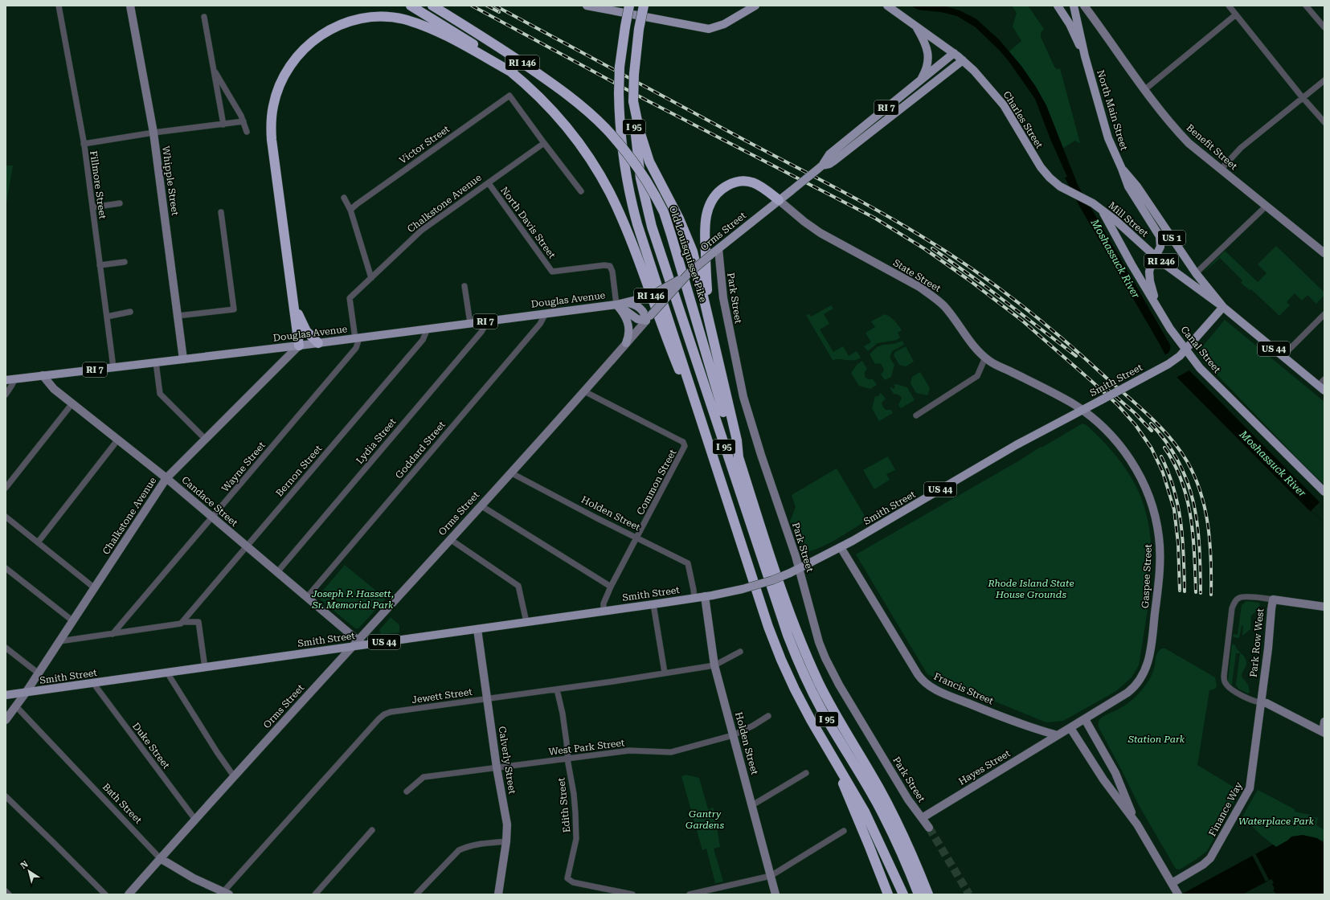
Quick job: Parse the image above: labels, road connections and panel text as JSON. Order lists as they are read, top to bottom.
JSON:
{
  "streets": {
    "highway": ["RI 146", "I 95", "Old Louisquisset Pike"],
    "main road": [
      "RI 7",
      "North Main Street",
      "Charles Street",
      "Mill Street",
      "Orms Street",
      "US 1",
      "RI 246",
      "Douglas Avenue",
      "US 44",
      "Canal Street",
      "Smith Street"
    ],
    "street": [
      "Victor Street",
      "Benefit Street",
      "Whipple Street",
      "Fillmore Street",
      "Chalkstone Avenue",
      "North Davis Street",
      "State Street",
      "Park Street",
      "Lydia Street",
      "Goddard Street",
      "Wayne Street",
      "Bernon Street",
      "Common Street",
      "Candace Street",
      "Holden Street",
      "Gaspee Street",
      "Park Row West",
      "Francis Street",
      "Jewett Street",
      "Duke Street",
      "West Park Street",
      "Calverly Street",
      "Hayes Street",
      "Bath Street",
      "Edith Street",
      "Finance Way"
    ]
  },
  "crossings": [
    ["RI 146", "I 95"],
    ["North Main Street", "Mill Street"],
    ["North Main Street", "Canal Street"],
    ["North Main Street", "Smith Street"],
    ["Charles Street", "Mill Street"],
    ["Charles Street", "Orms Street"],
    ["Victor Street", "Chalkstone Avenue"],
    ["Whipple Street", "Douglas Avenue"],
    ["Fillmore Street", "Douglas Avenue"],
    ["Chalkstone Avenue", "North Davis Street"],
    ["Chalkstone Avenue", "Douglas Avenue"],
    ["Chalkstone Avenue", "Smith Street"],
    ["Chalkstone Avenue", "Wayne Street"],
    ["Chalkstone Avenue", "Candace Street"],
    ["Chalkstone Avenue", "Bath Street"],
    ["Mill Street", "Canal Street"],
    ["Mill Street", "Smith Street"],
    ["North Davis Street", "Douglas Avenue"],
    ["Orms Street", "State Street"],
    ["Orms Street", "Park Street"],
    ["Orms Street", "Douglas Avenue"],
    ["Orms Street", "Smith Street"],
    ["Orms Street", "Common Street"],
    ["Orms Street", "Candace Street"],
    ["Orms Street", "Holden Street"],
    ["Orms Street", "Duke Street"],
    ["Orms Street", "Bath Street"],
    ["State Street", "Smith Street"],
    ["State Street", "Gaspee Street"],
    ["Park Street", "Smith Street"],
    ["Park Street", "Hayes Street"],
    ["Douglas Avenue", "Lydia Street"],
    ["Douglas Avenue", "Goddard Street"],
    ["Douglas Avenue", "Wayne Street"],
    ["Douglas Avenue", "Bernon Street"],
    ["Douglas Avenue", "Candace Street"],
    ["Canal Street", "Smith Street"],
    ["Smith Street", "Common Street"],
    ["Smith Street", "Candace Street"],
    ["Smith Street", "Holden Street"],
    ["Smith Street", "Gaspee Street"],
    ["Smith Street", "Francis Street"],
    ["Smith Street", "Duke Street"],
    ["Smith Street", "Calverly Street"],
    ["Lydia Street", "Candace Street"],
    ["Goddard Street", "Candace Street"],
    ["Wayne Street", "Candace Street"],
    ["Bernon Street", "Candace Street"],
    ["Common Street", "Holden Street"],
    ["Holden Street", "Jewett Street"],
    ["Holden Street", "West Park Street"],
    ["Park Row West", "Finance Way"],
    ["Francis Street", "Hayes Street"],
    ["Jewett Street", "Calverly Street"],
    ["Jewett Street", "Bath Street"],
    ["West Park Street", "Calverly Street"],
    ["West Park Street", "Edith Street"]
  ],
  "water": ["Moshassuck River"],
  "parks": [
    "Rhode Island State House Grounds",
    "Joseph P. Hassett, Sr. Memorial Park",
    "Station Park",
    "Gantry Gardens",
    "Waterplace Park"
  ],
  "north": "top left"
}
